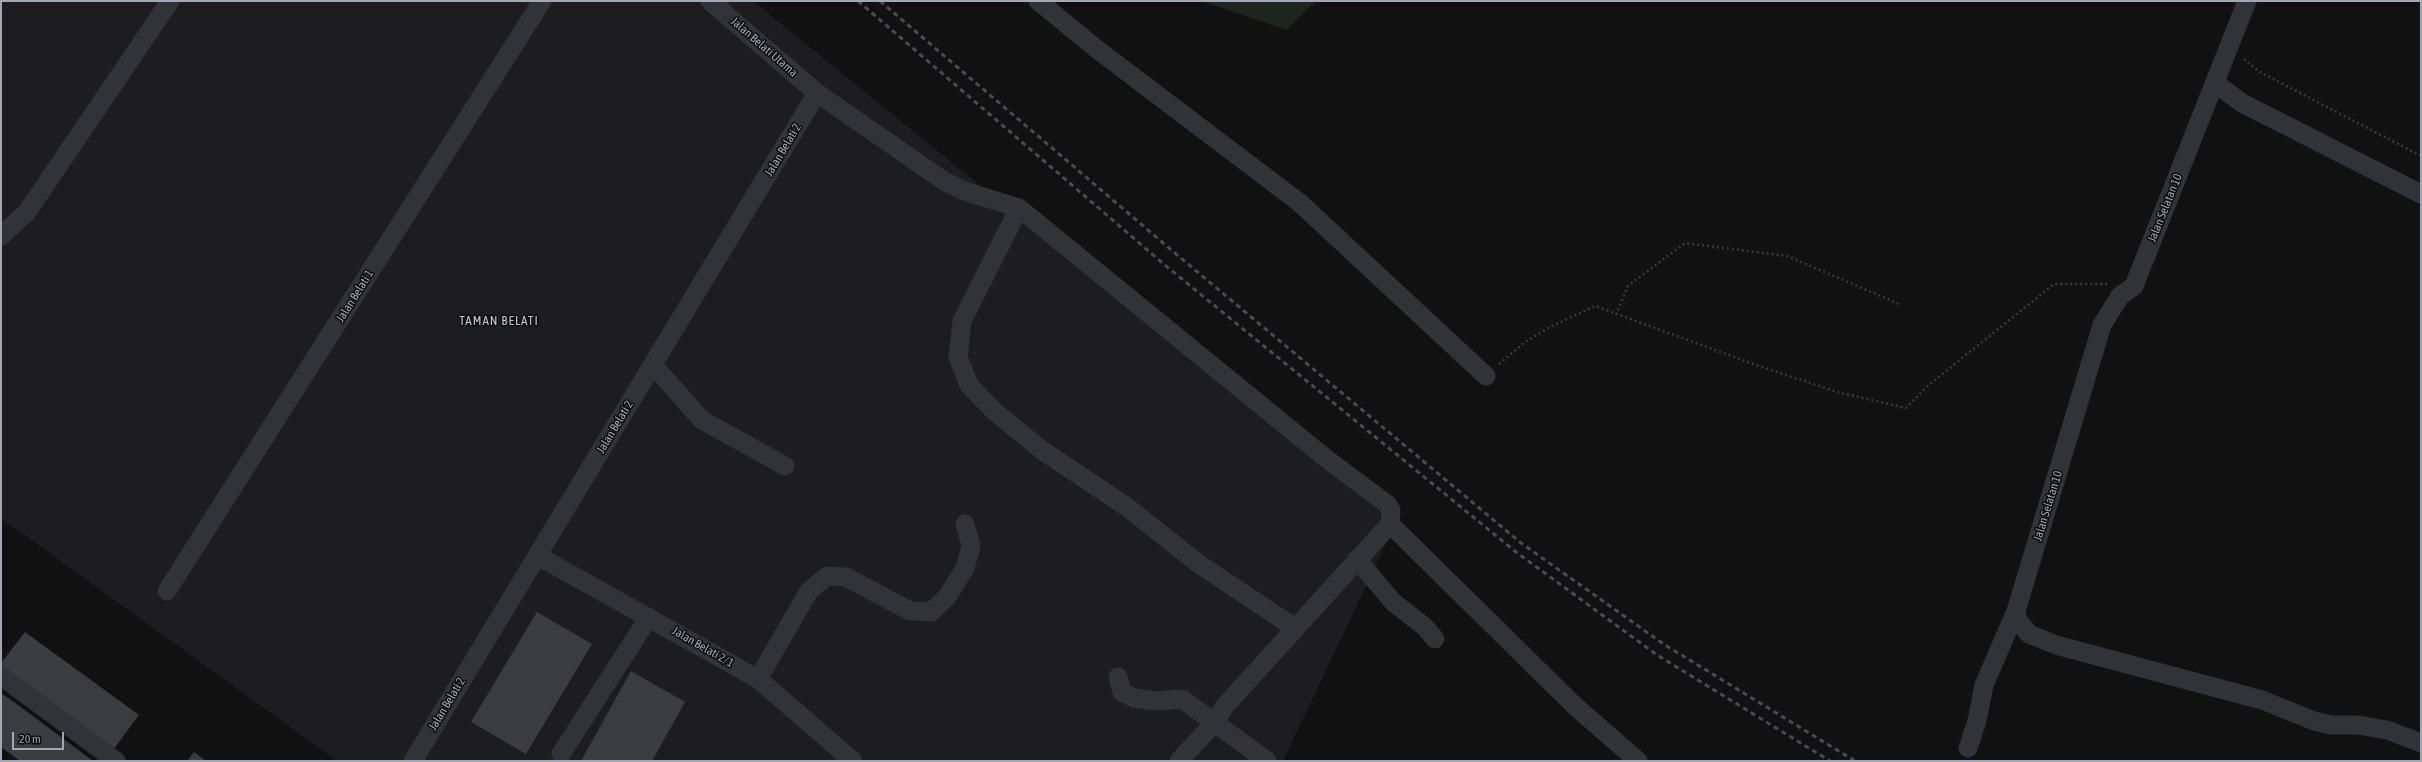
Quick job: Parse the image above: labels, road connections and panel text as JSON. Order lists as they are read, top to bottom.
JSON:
{
  "streets": {
    "street": [
      "Jalan Belati Utama",
      "Jalan Belati 2",
      "Jalan Selatan 10",
      "Jalan Belati 1",
      "Jalan Belati 2/1"
    ]
  },
  "crossings": [
    ["Jalan Belati Utama", "Jalan Belati 2"],
    ["Jalan Belati 2", "Jalan Belati 2/1"]
  ],
  "districts": ["TAMAN BELATI"],
  "scale_bar": "20 m"
}
